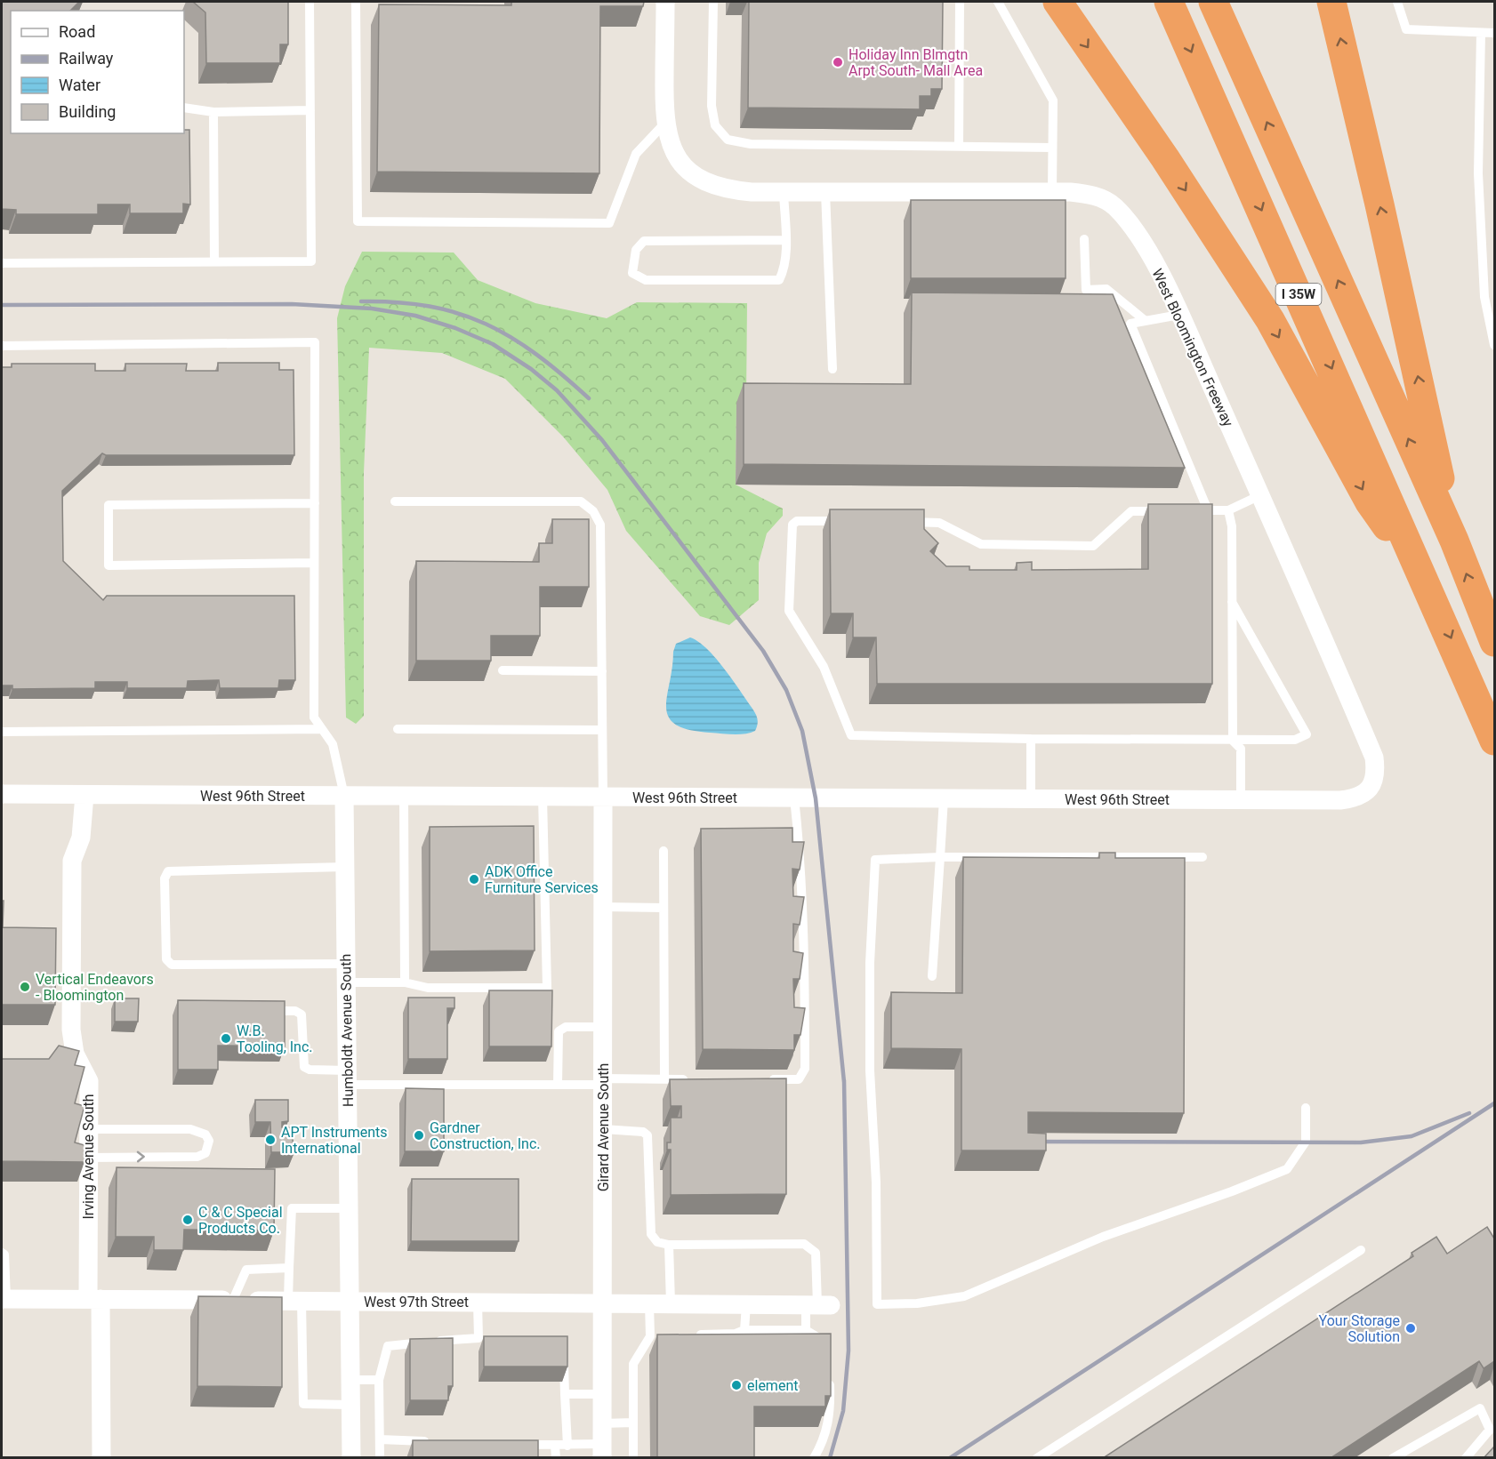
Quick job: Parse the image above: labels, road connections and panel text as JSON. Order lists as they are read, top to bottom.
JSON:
{
  "streets": {
    "highway": ["I 35W"],
    "street": [
      "West Bloomington Freeway",
      "West 96th Street",
      "Humboldt Avenue South",
      "Girard Avenue South",
      "Irving Avenue South",
      "West 97th Street"
    ]
  },
  "crossings": [
    ["West Bloomington Freeway", "West 96th Street"],
    ["West 96th Street", "Humboldt Avenue South"],
    ["West 96th Street", "Girard Avenue South"],
    ["West 96th Street", "Irving Avenue South"],
    ["Humboldt Avenue South", "West 97th Street"],
    ["Girard Avenue South", "West 97th Street"],
    ["Irving Avenue South", "West 97th Street"]
  ],
  "places": [
    "Holiday Inn Blmgtn Arpt South- Mall Area",
    "ADK Office Furniture Services",
    "Vertical Endeavors - Bloomington",
    "W.B. Tooling, Inc.",
    "Gardner Construction, Inc.",
    "APT Instruments International",
    "C & C Special Products Co.",
    "Your Storage Solution",
    "element"
  ],
  "legend": [
    "Road",
    "Railway",
    "Water",
    "Building"
  ]
}
